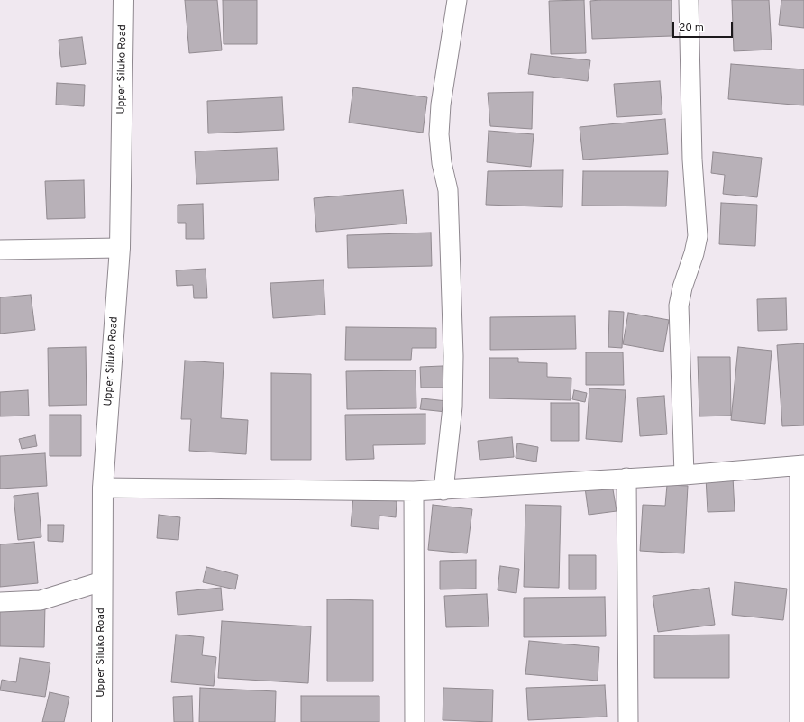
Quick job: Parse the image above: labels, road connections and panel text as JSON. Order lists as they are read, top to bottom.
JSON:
{
  "streets": {
    "main road": ["Upper Siluko Road"]
  },
  "scale_bar": "20 m"
}
